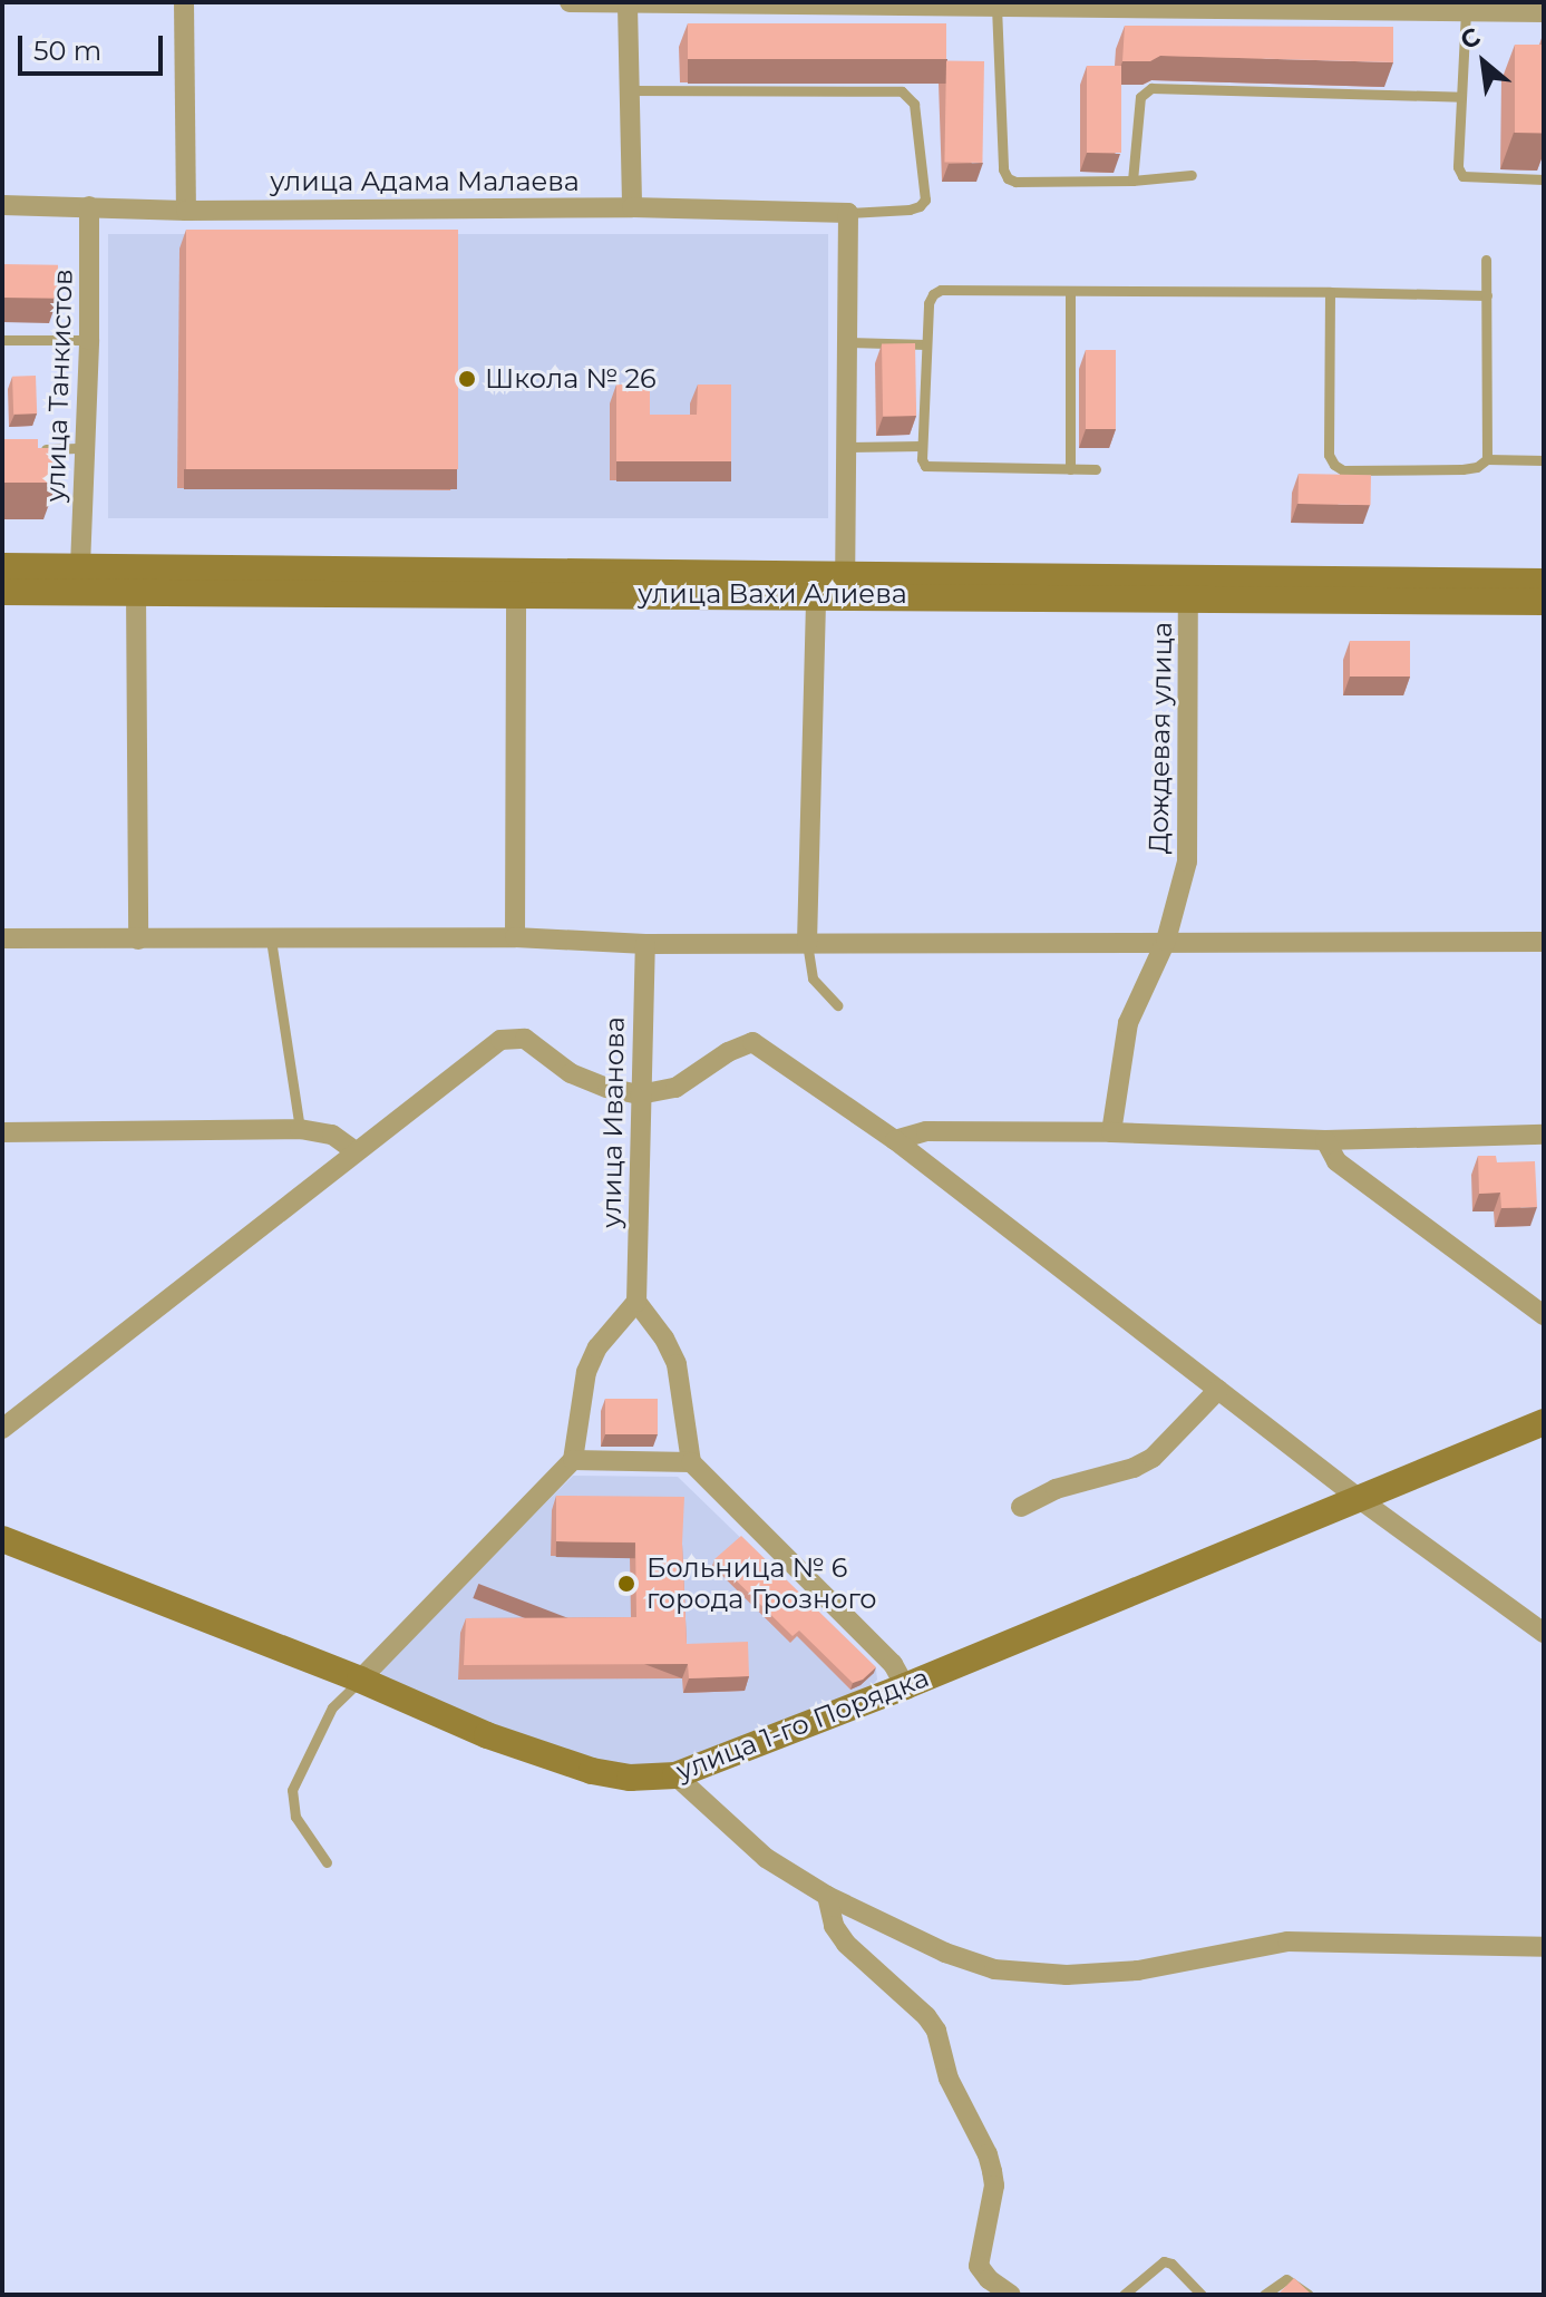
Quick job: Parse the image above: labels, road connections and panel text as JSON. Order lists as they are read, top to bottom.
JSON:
{
  "streets": {
    "main road": ["улица Вахи Алиева", "улица 1-го Порядка"],
    "street": [
      "улица Адама Малаева",
      "улица Танкистов",
      "Дождевая улица",
      "улица Иванова"
    ]
  },
  "crossings": [
    ["улица Адама Малаева", "улица Танкистов"],
    ["улица Танкистов", "улица Вахи Алиева"],
    ["улица Вахи Алиева", "Дождевая улица"]
  ],
  "places": ["Школа № 26", "Больница № 6 города Грозного"],
  "scale_bar": "50 m",
  "north": "top left"
}
